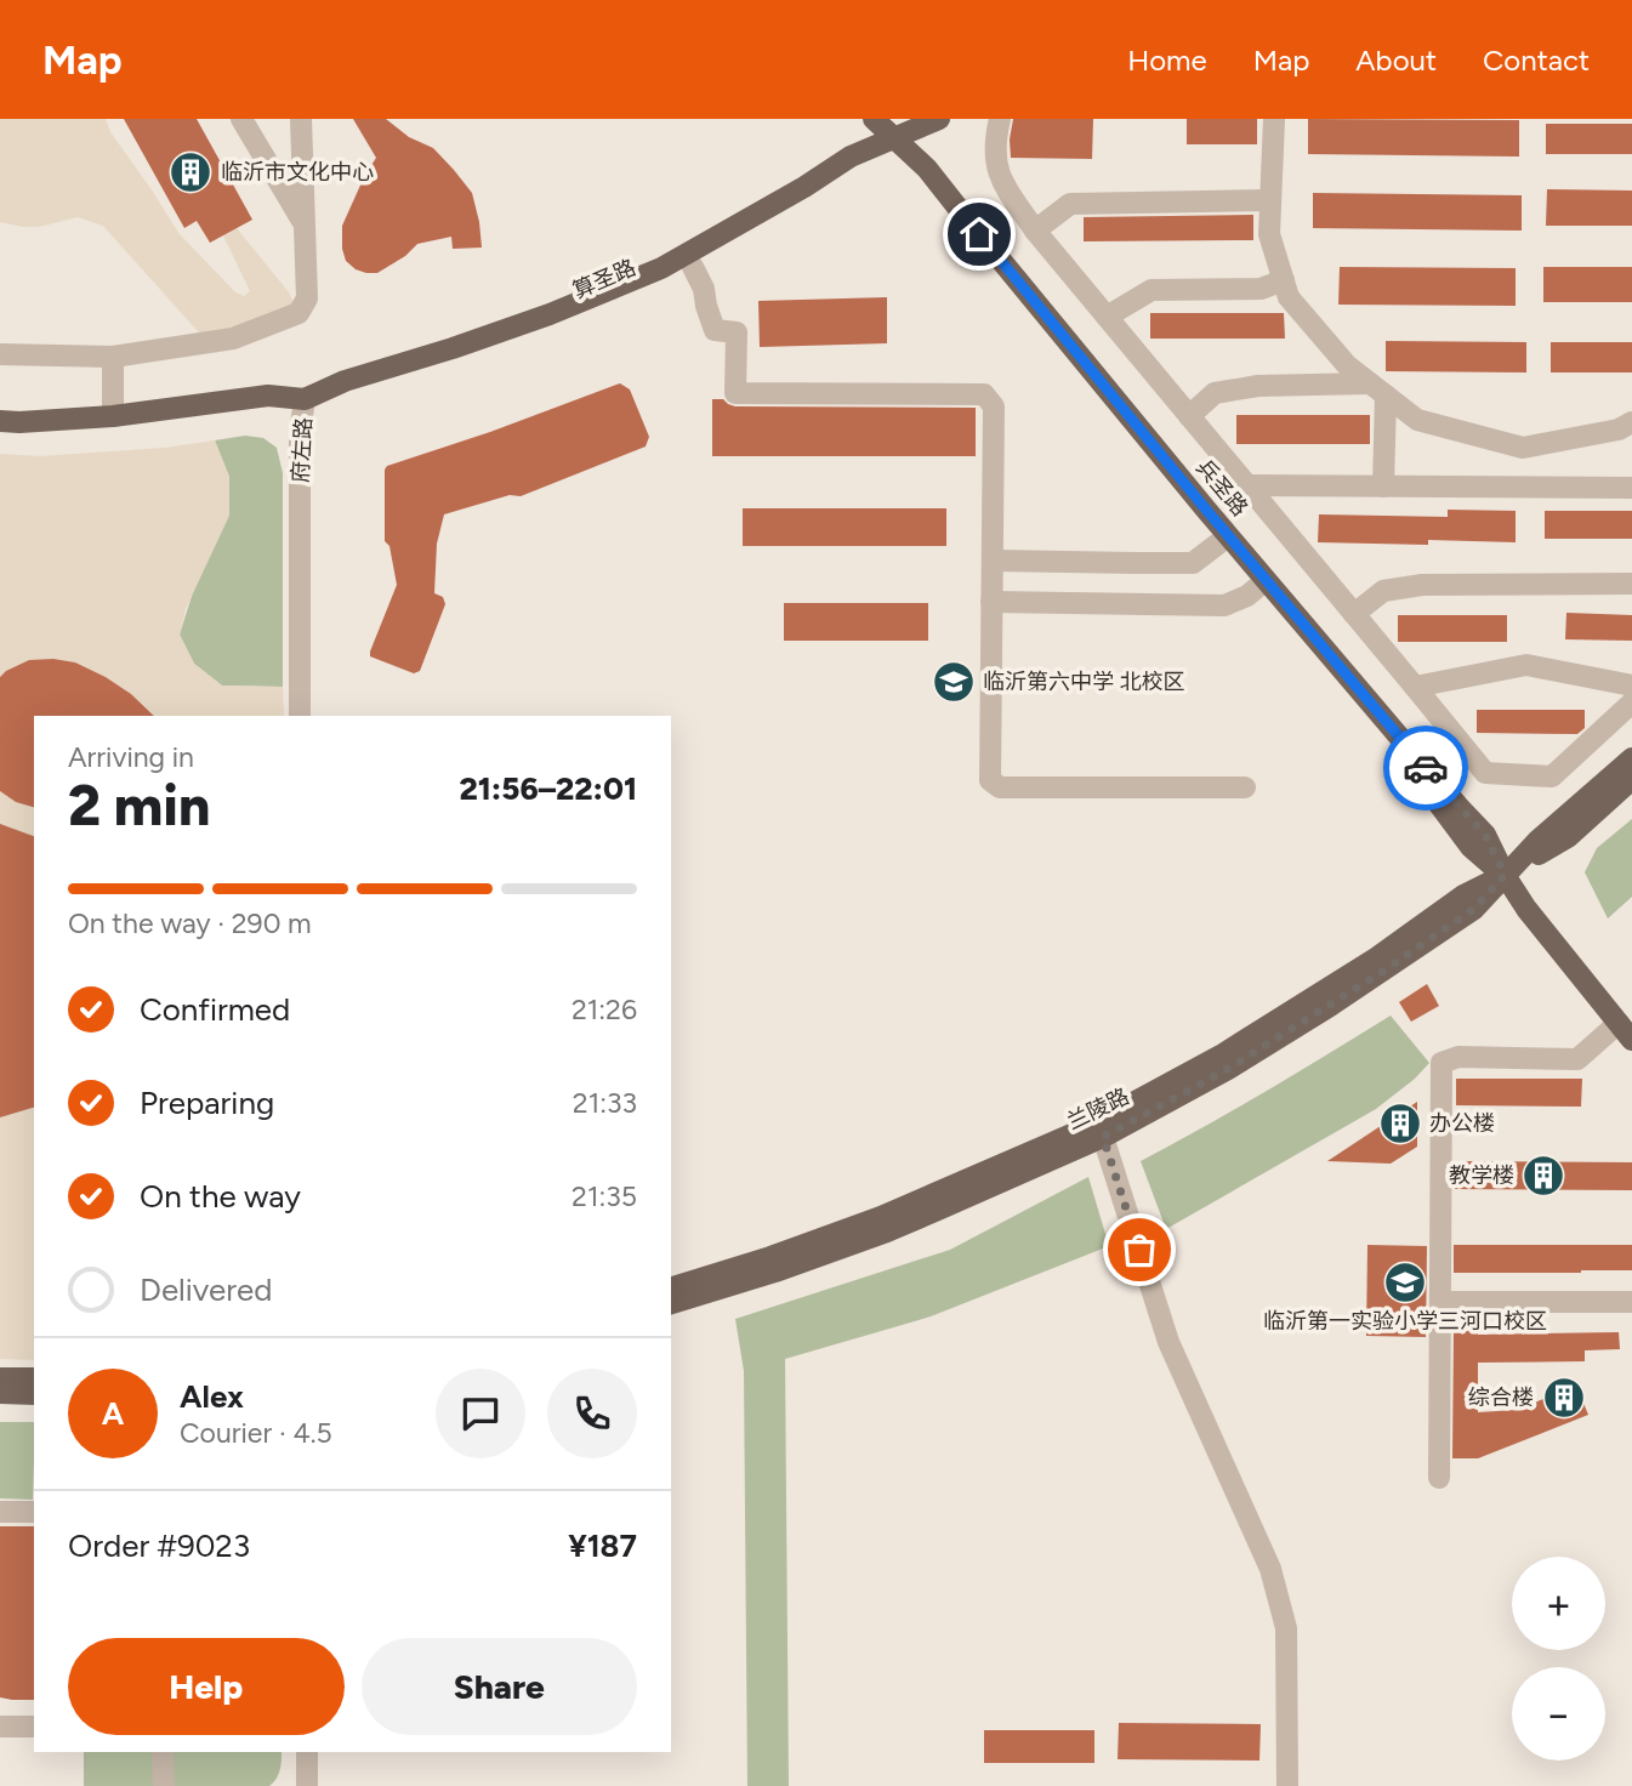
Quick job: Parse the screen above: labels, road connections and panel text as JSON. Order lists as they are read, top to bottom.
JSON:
{
  "streets": {
    "main road": ["算圣路", "兵圣路", "兰陵路"],
    "street": ["府左路"]
  },
  "crossings": [
    ["算圣路", "府左路"],
    ["算圣路", "兵圣路"],
    ["兵圣路", "兰陵路"]
  ],
  "places": {
    "building": [
      "临沂市文化中心",
      "办公楼",
      "教学楼",
      "综合楼"
    ],
    "school or university": ["临沂第六中学 北校区", "临沂第一实验小学三河口校区"]
  },
  "page": {
    "header": "Map",
    "nav": [
      "Home",
      "Map",
      "About",
      "Contact"
    ],
    "heading": ["2 min", "Arriving in", "21:56–22:01"],
    "panel": [
      "Alex",
      "Courier · 4.5",
      "Order #9023",
      "¥187"
    ],
    "bar": "On the way · 290 m",
    "list": [
      ["Confirmed", "21:26"],
      ["Preparing", "21:33"],
      ["On the way", "21:35"],
      "Delivered"
    ],
    "round": "A",
    "map_buttons": ["+", "−"],
    "buttons": ["Help", "Share"]
  }
}
